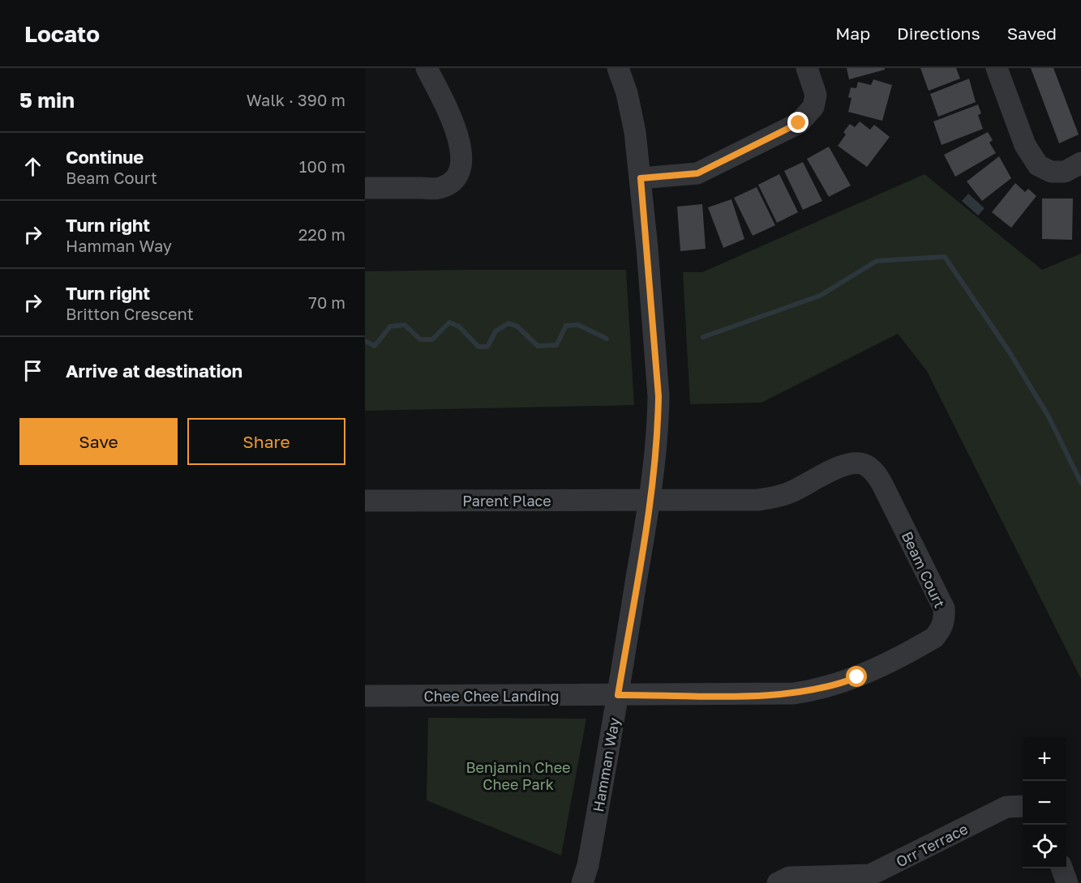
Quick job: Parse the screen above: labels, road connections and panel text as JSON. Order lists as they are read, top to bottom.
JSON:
{
  "streets": {
    "street": [
      "Parent Place",
      "Beam Court",
      "Chee Chee Landing",
      "Hamman Way",
      "Orr Terrace"
    ]
  },
  "crossings": [
    ["Parent Place", "Beam Court"],
    ["Parent Place", "Hamman Way"],
    ["Beam Court", "Chee Chee Landing"],
    ["Beam Court", "Hamman Way"],
    ["Chee Chee Landing", "Hamman Way"]
  ],
  "parks": ["Benjamin Chee Chee Park"],
  "page": {
    "header": "Locato",
    "nav": ["Map", "Directions", "Saved"],
    "heading": ["5 min", "Walk · 390 m"],
    "list": [
      ["Continue", "Beam Court", "100 m"],
      ["Turn right", "Hamman Way", "220 m"],
      ["Turn right", "Britton Crescent", "70 m"],
      "Arrive at destination"
    ],
    "buttons": ["Save", "Share"],
    "map_buttons": ["+", "−"]
  }
}
